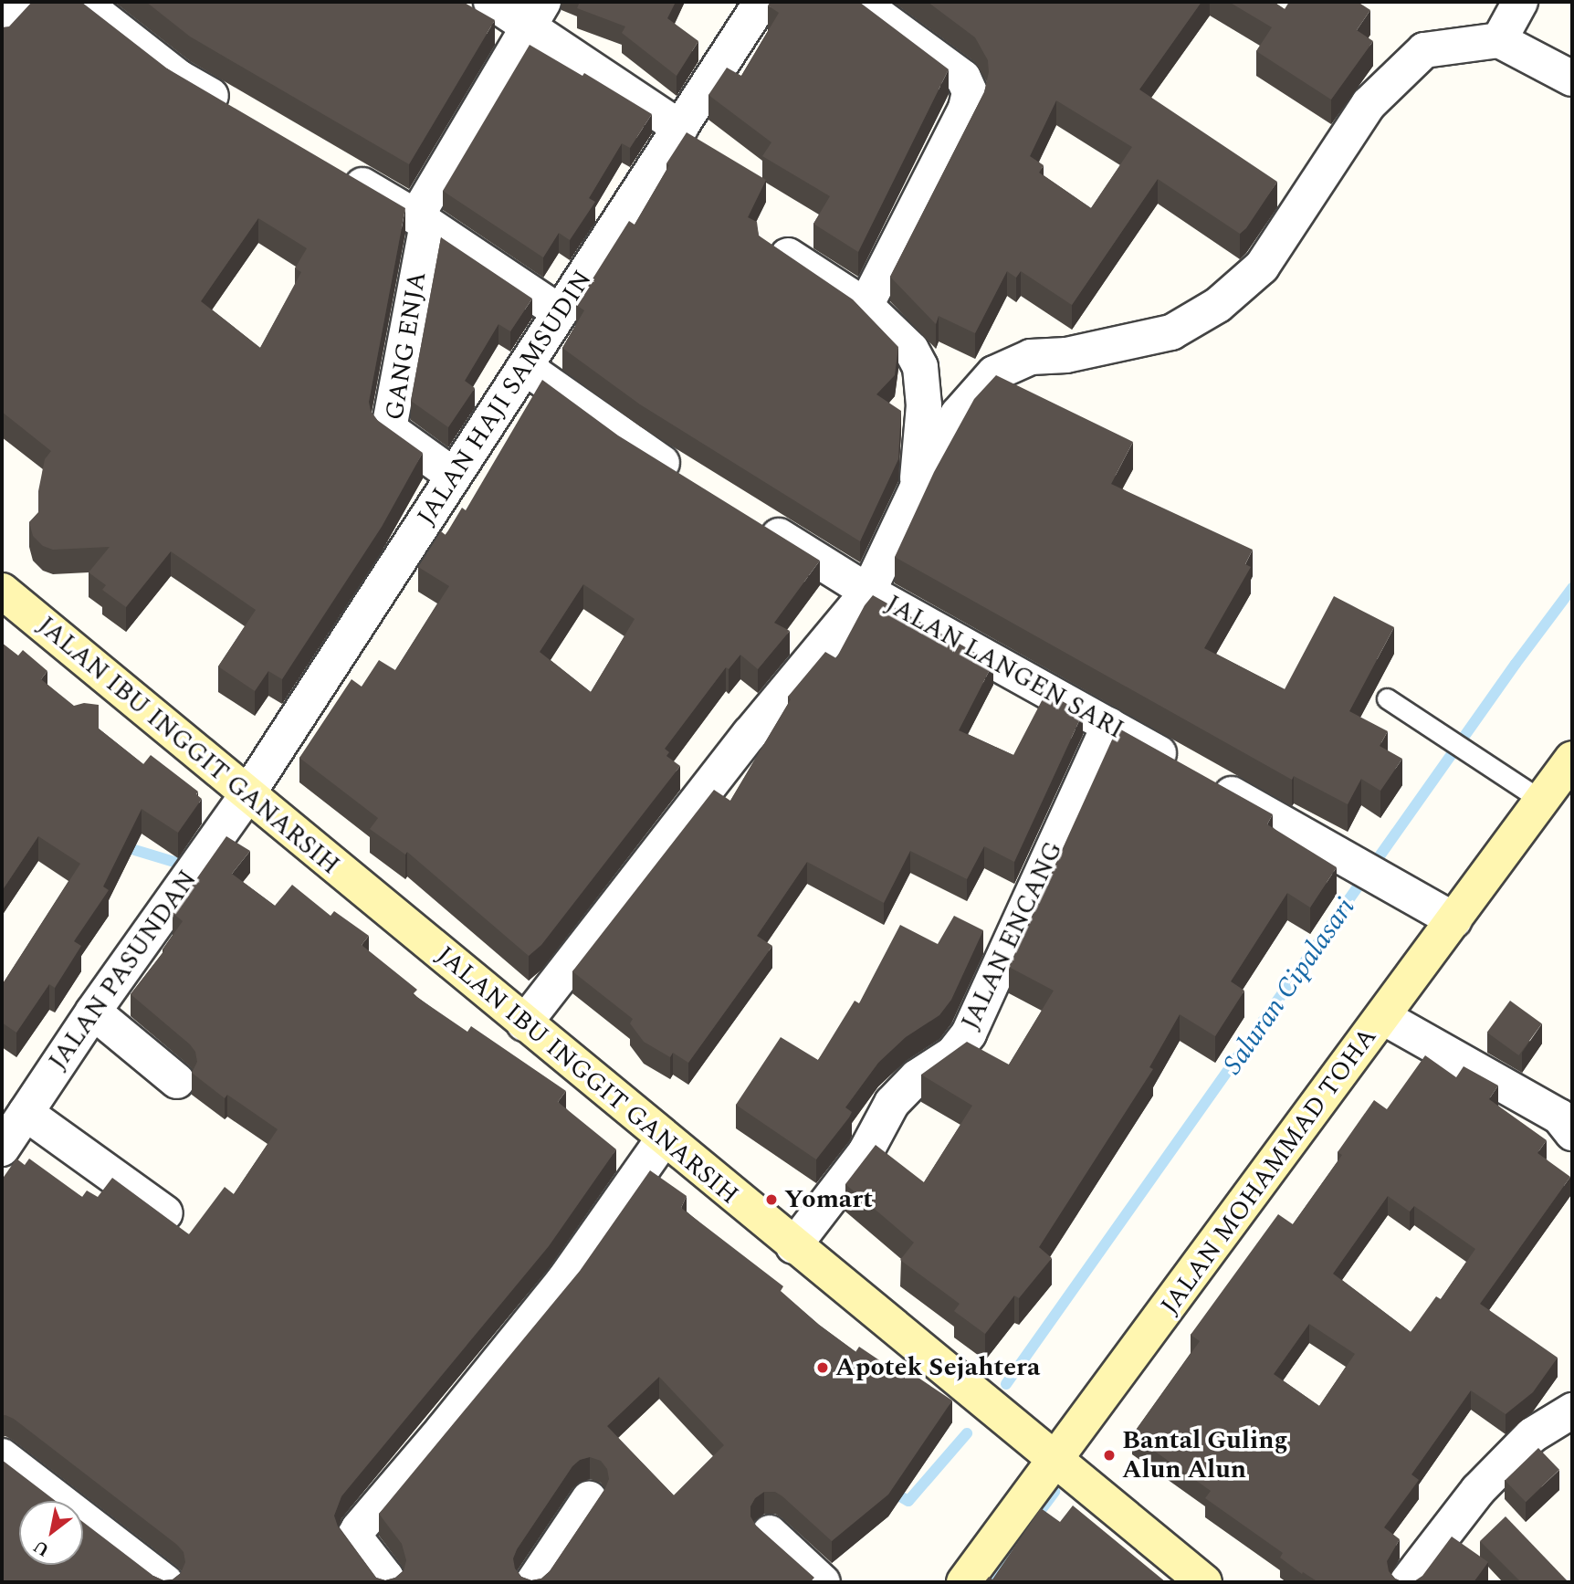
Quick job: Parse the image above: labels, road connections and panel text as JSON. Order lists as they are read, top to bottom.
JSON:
{
  "streets": {
    "main road": ["JALAN IBU INGGIT GANARSIH", "JALAN MOHAMMAD TOHA"],
    "street": [
      "GANG ENJA",
      "JALAN HAJI SAMSUDIN",
      "JALAN LANGEN SARI",
      "JALAN ENCANG",
      "JALAN PASUNDAN"
    ]
  },
  "crossings": [
    ["GANG ENJA", "JALAN HAJI SAMSUDIN"],
    ["JALAN HAJI SAMSUDIN", "JALAN IBU INGGIT GANARSIH"],
    ["JALAN HAJI SAMSUDIN", "JALAN PASUNDAN"],
    ["JALAN LANGEN SARI", "JALAN IBU INGGIT GANARSIH"],
    ["JALAN LANGEN SARI", "JALAN ENCANG"],
    ["JALAN LANGEN SARI", "JALAN MOHAMMAD TOHA"],
    ["JALAN IBU INGGIT GANARSIH", "JALAN ENCANG"],
    ["JALAN IBU INGGIT GANARSIH", "JALAN PASUNDAN"],
    ["JALAN IBU INGGIT GANARSIH", "JALAN MOHAMMAD TOHA"]
  ],
  "water": ["Saluran Cipalasari"],
  "places": ["Yomart", "Apotek Sejahtera", "Bantal Guling Alun Alun"],
  "north": "bottom left"
}
